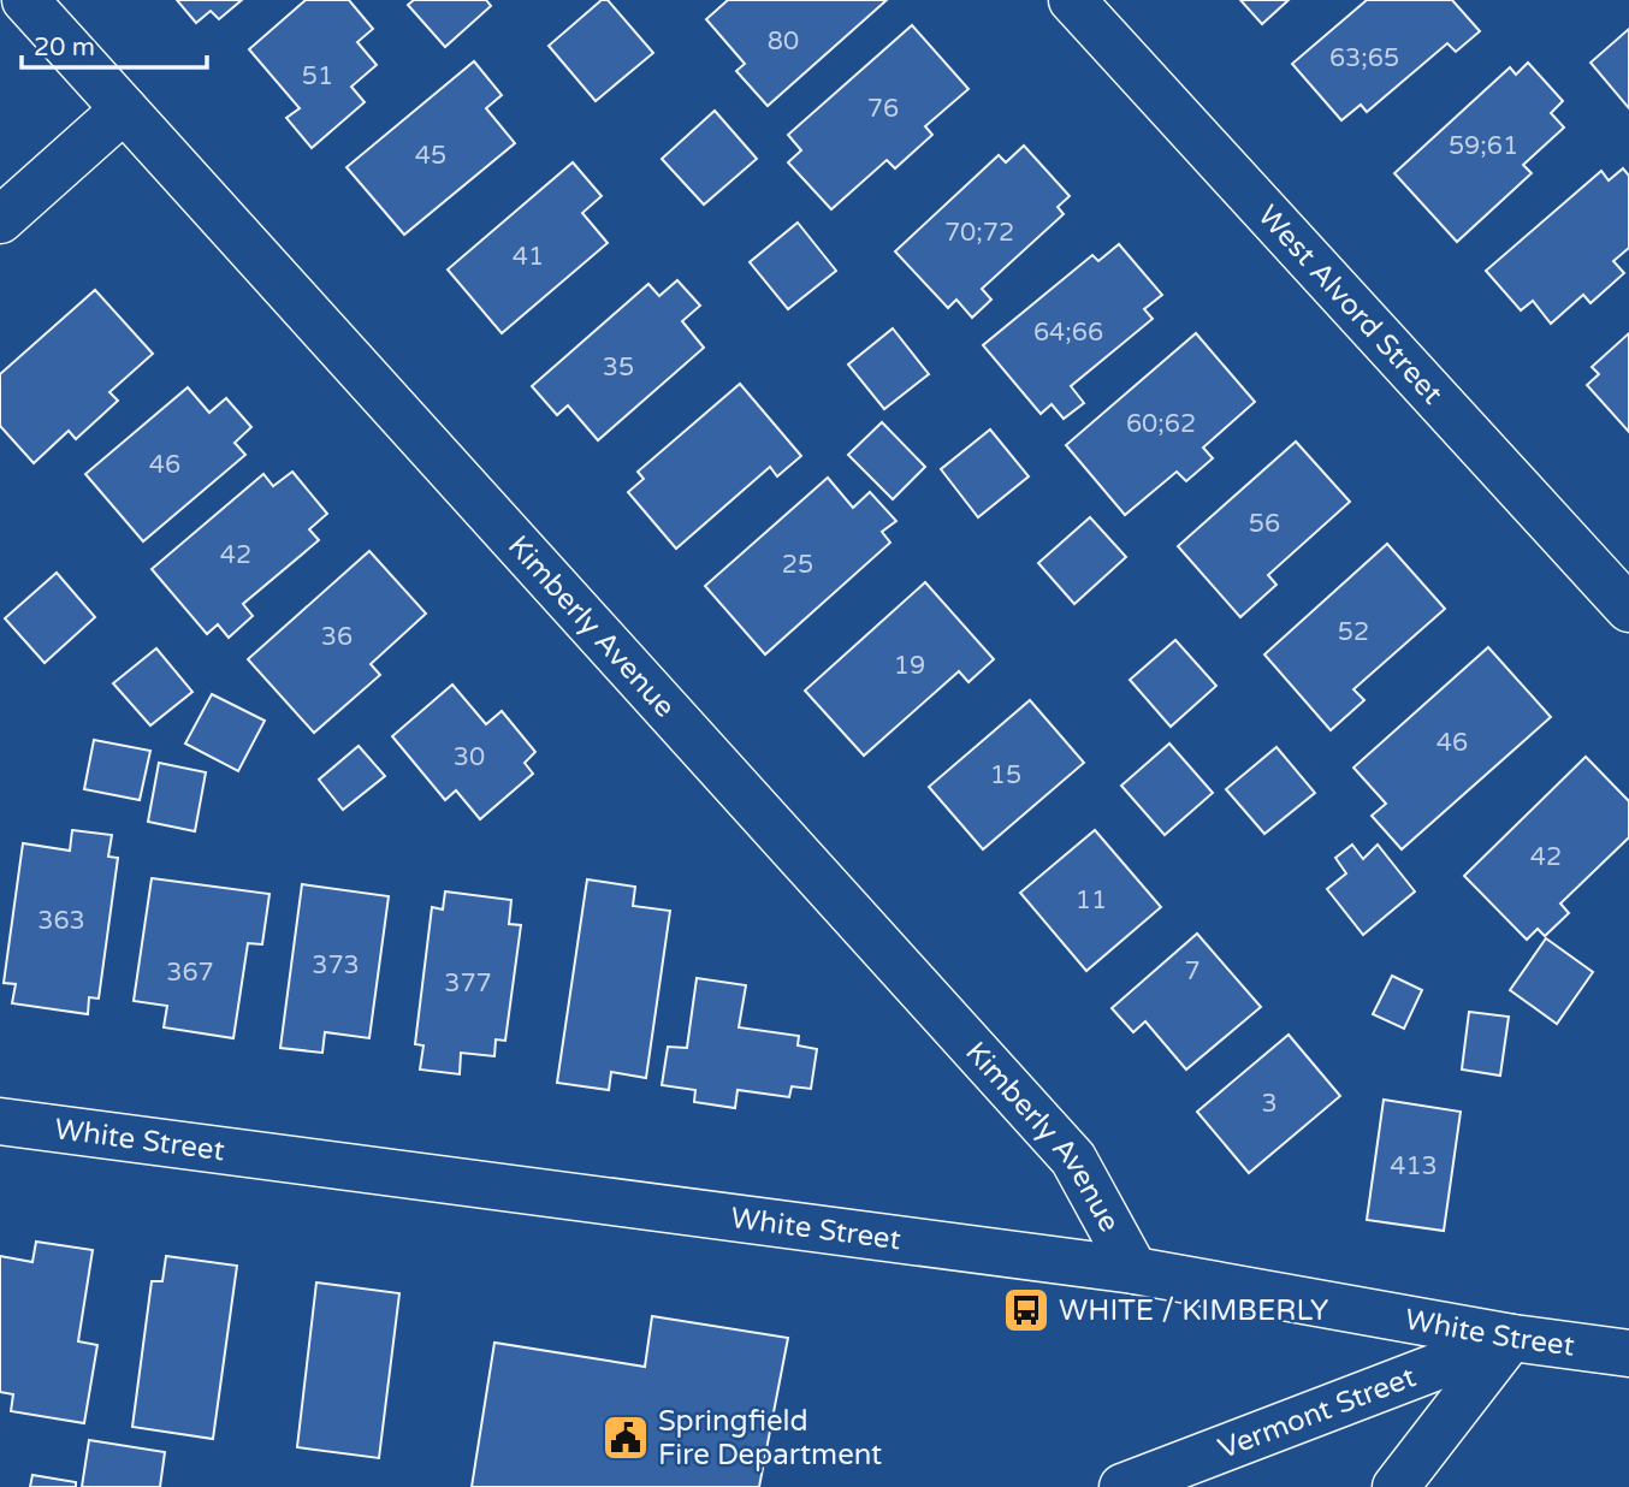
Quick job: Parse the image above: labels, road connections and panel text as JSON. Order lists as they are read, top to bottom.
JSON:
{
  "streets": {
    "main road": [
      "West Alvord Street",
      "Kimberly Avenue",
      "White Street",
      "Vermont Street"
    ]
  },
  "crossings": [
    ["Kimberly Avenue", "White Street"],
    ["White Street", "Vermont Street"]
  ],
  "places": {
    "bus stop": ["WHITE / KIMBERLY"],
    "public building": ["Springfield Fire Department"]
  },
  "house_numbers": [
    "80",
    "63;65",
    "51",
    "76",
    "59;61",
    "45",
    "70;72",
    "41",
    "64;66",
    "35",
    "60;62",
    "46",
    "56",
    "42",
    "25",
    "52",
    "36",
    "19",
    "46",
    "30",
    "15",
    "42",
    "11",
    "363",
    "373",
    "7",
    "367",
    "377",
    "3",
    "413"
  ],
  "scale_bar": "20 m"
}
